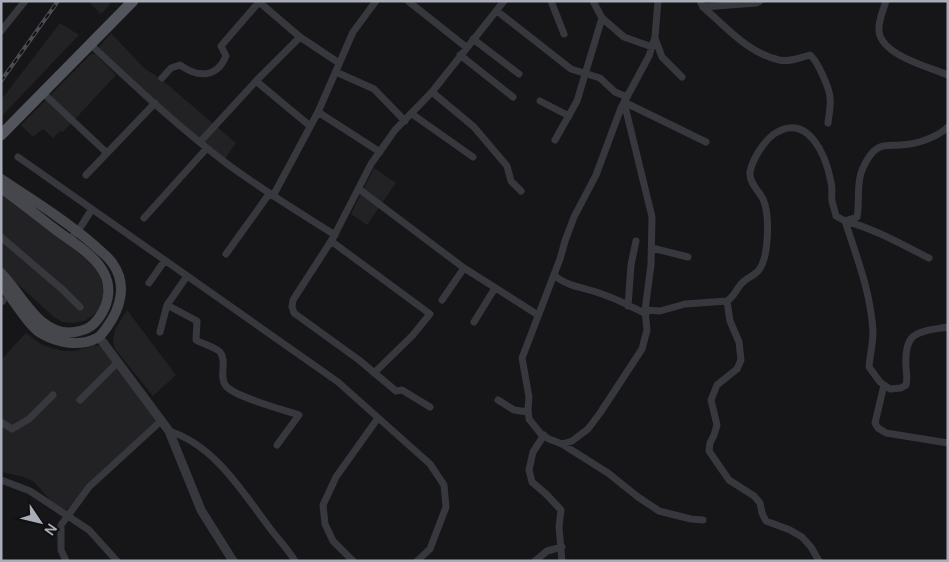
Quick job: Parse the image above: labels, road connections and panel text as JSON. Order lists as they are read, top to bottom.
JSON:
{
  "north": "bottom right"
}
